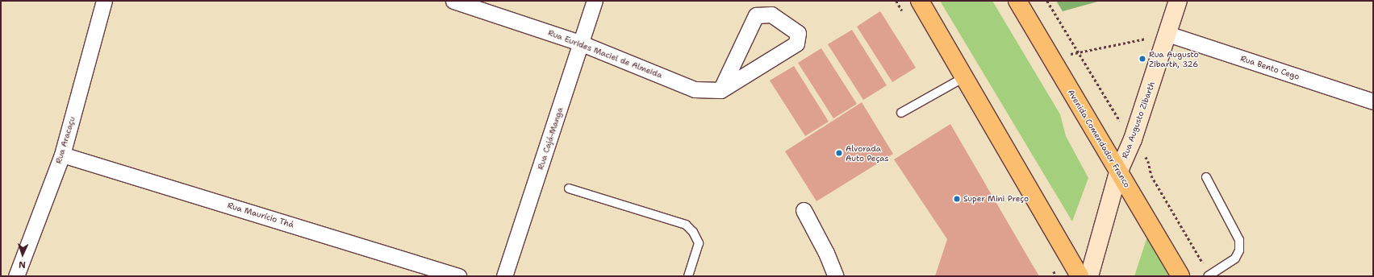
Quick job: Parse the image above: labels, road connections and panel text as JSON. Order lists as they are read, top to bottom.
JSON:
{
  "streets": {
    "highway": ["Avenida Comendador Franco"],
    "main road": ["Rua Augusto Zibarth"],
    "street": [
      "Rua Eurides Maciel de Almeida",
      "Rua Bento Cego",
      "Rua Cajá-Manga",
      "Rua Aracaçu",
      "Rua Maurício Thá"
    ]
  },
  "crossings": [
    ["Rua Eurides Maciel de Almeida", "Rua Cajá-Manga"],
    ["Rua Bento Cego", "Rua Augusto Zibarth"],
    ["Rua Augusto Zibarth", "Avenida Comendador Franco"],
    ["Rua Aracaçu", "Rua Maurício Thá"]
  ],
  "places": ["Rua Augusto Zibarth, 326", "Alvorada Auto Peças", "Super Mini Preço"],
  "north": "bottom"
}
